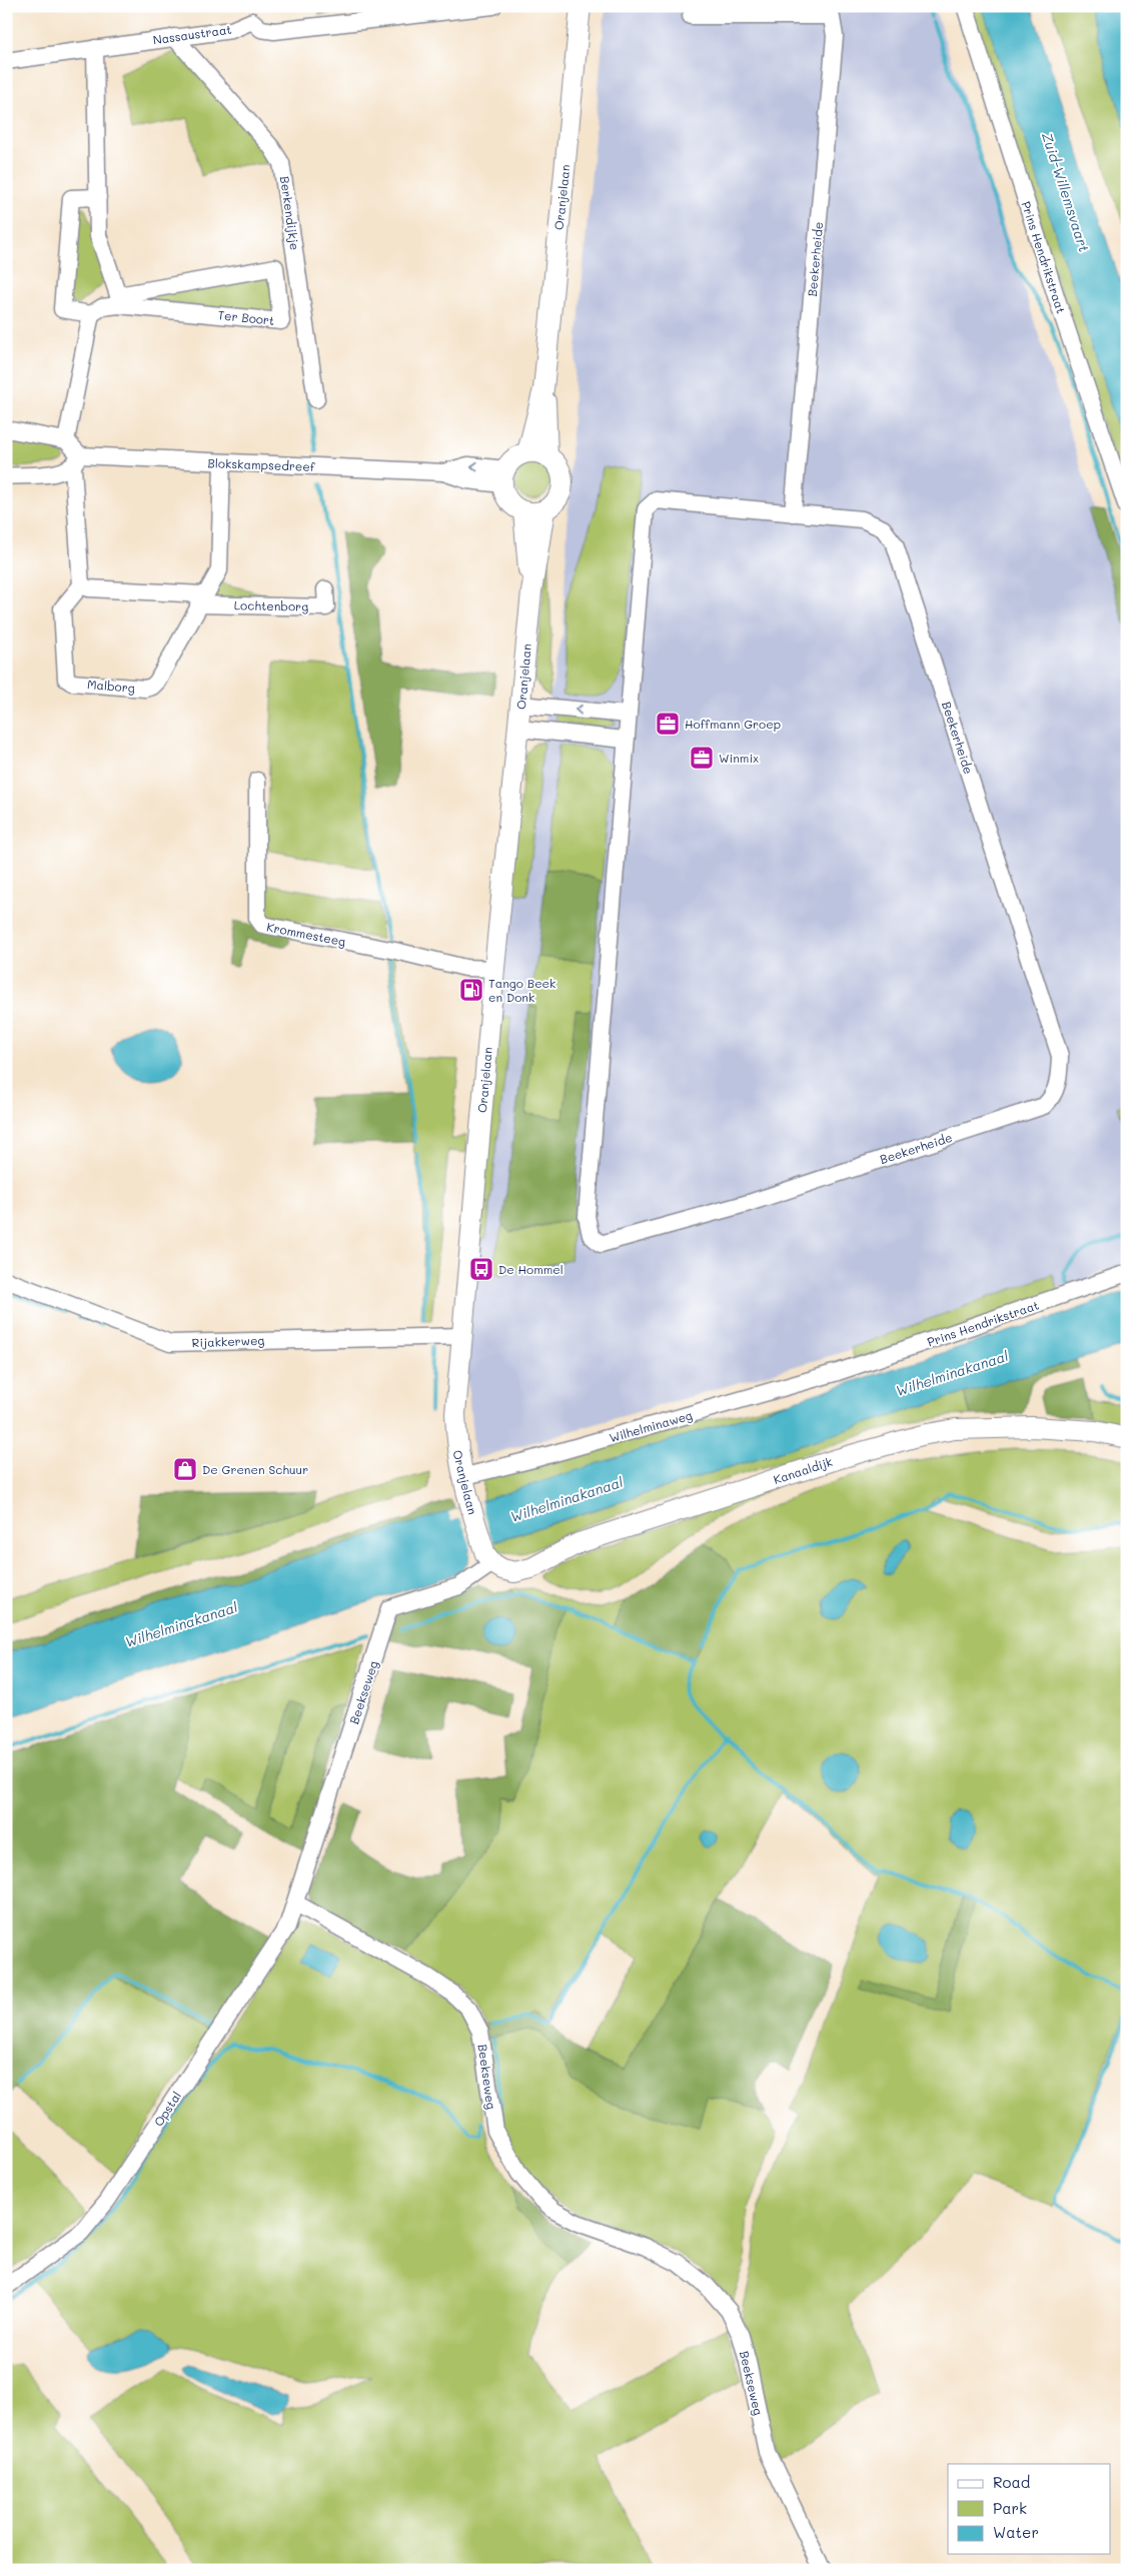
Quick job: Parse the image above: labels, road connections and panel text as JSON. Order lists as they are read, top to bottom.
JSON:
{
  "streets": {
    "main road": ["Oranjelaan", "Kanaaldijk"],
    "street": [
      "Nassaustraat",
      "Berkendijkje",
      "Prins Hendrikstraat",
      "Beekerheide",
      "Ter Boort",
      "Blokskampsedreef",
      "Lochtenborg",
      "Malborg",
      "Krommesteeg",
      "Rijakkerweg",
      "Wilhelminaweg",
      "Beekseweg",
      "Opstal"
    ]
  },
  "crossings": [
    ["Nassaustraat", "Berkendijkje"],
    ["Oranjelaan", "Blokskampsedreef"],
    ["Oranjelaan", "Krommesteeg"],
    ["Oranjelaan", "Rijakkerweg"],
    ["Oranjelaan", "Wilhelminaweg"],
    ["Oranjelaan", "Kanaaldijk"],
    ["Oranjelaan", "Beekseweg"],
    ["Prins Hendrikstraat", "Wilhelminaweg"],
    ["Blokskampsedreef", "Malborg"],
    ["Lochtenborg", "Malborg"],
    ["Kanaaldijk", "Beekseweg"],
    ["Beekseweg", "Opstal"]
  ],
  "water": ["Zuid-Willemsvaart", "Wilhelminakanaal"],
  "places": {
    "office": ["Hoffmann Groep", "Winmix"],
    "fuel station": ["Tango Beek en Donk"],
    "bus stop": ["De Hommel"],
    "shop": ["De Grenen Schuur"]
  },
  "legend": ["Road", "Park", "Water"]
}
